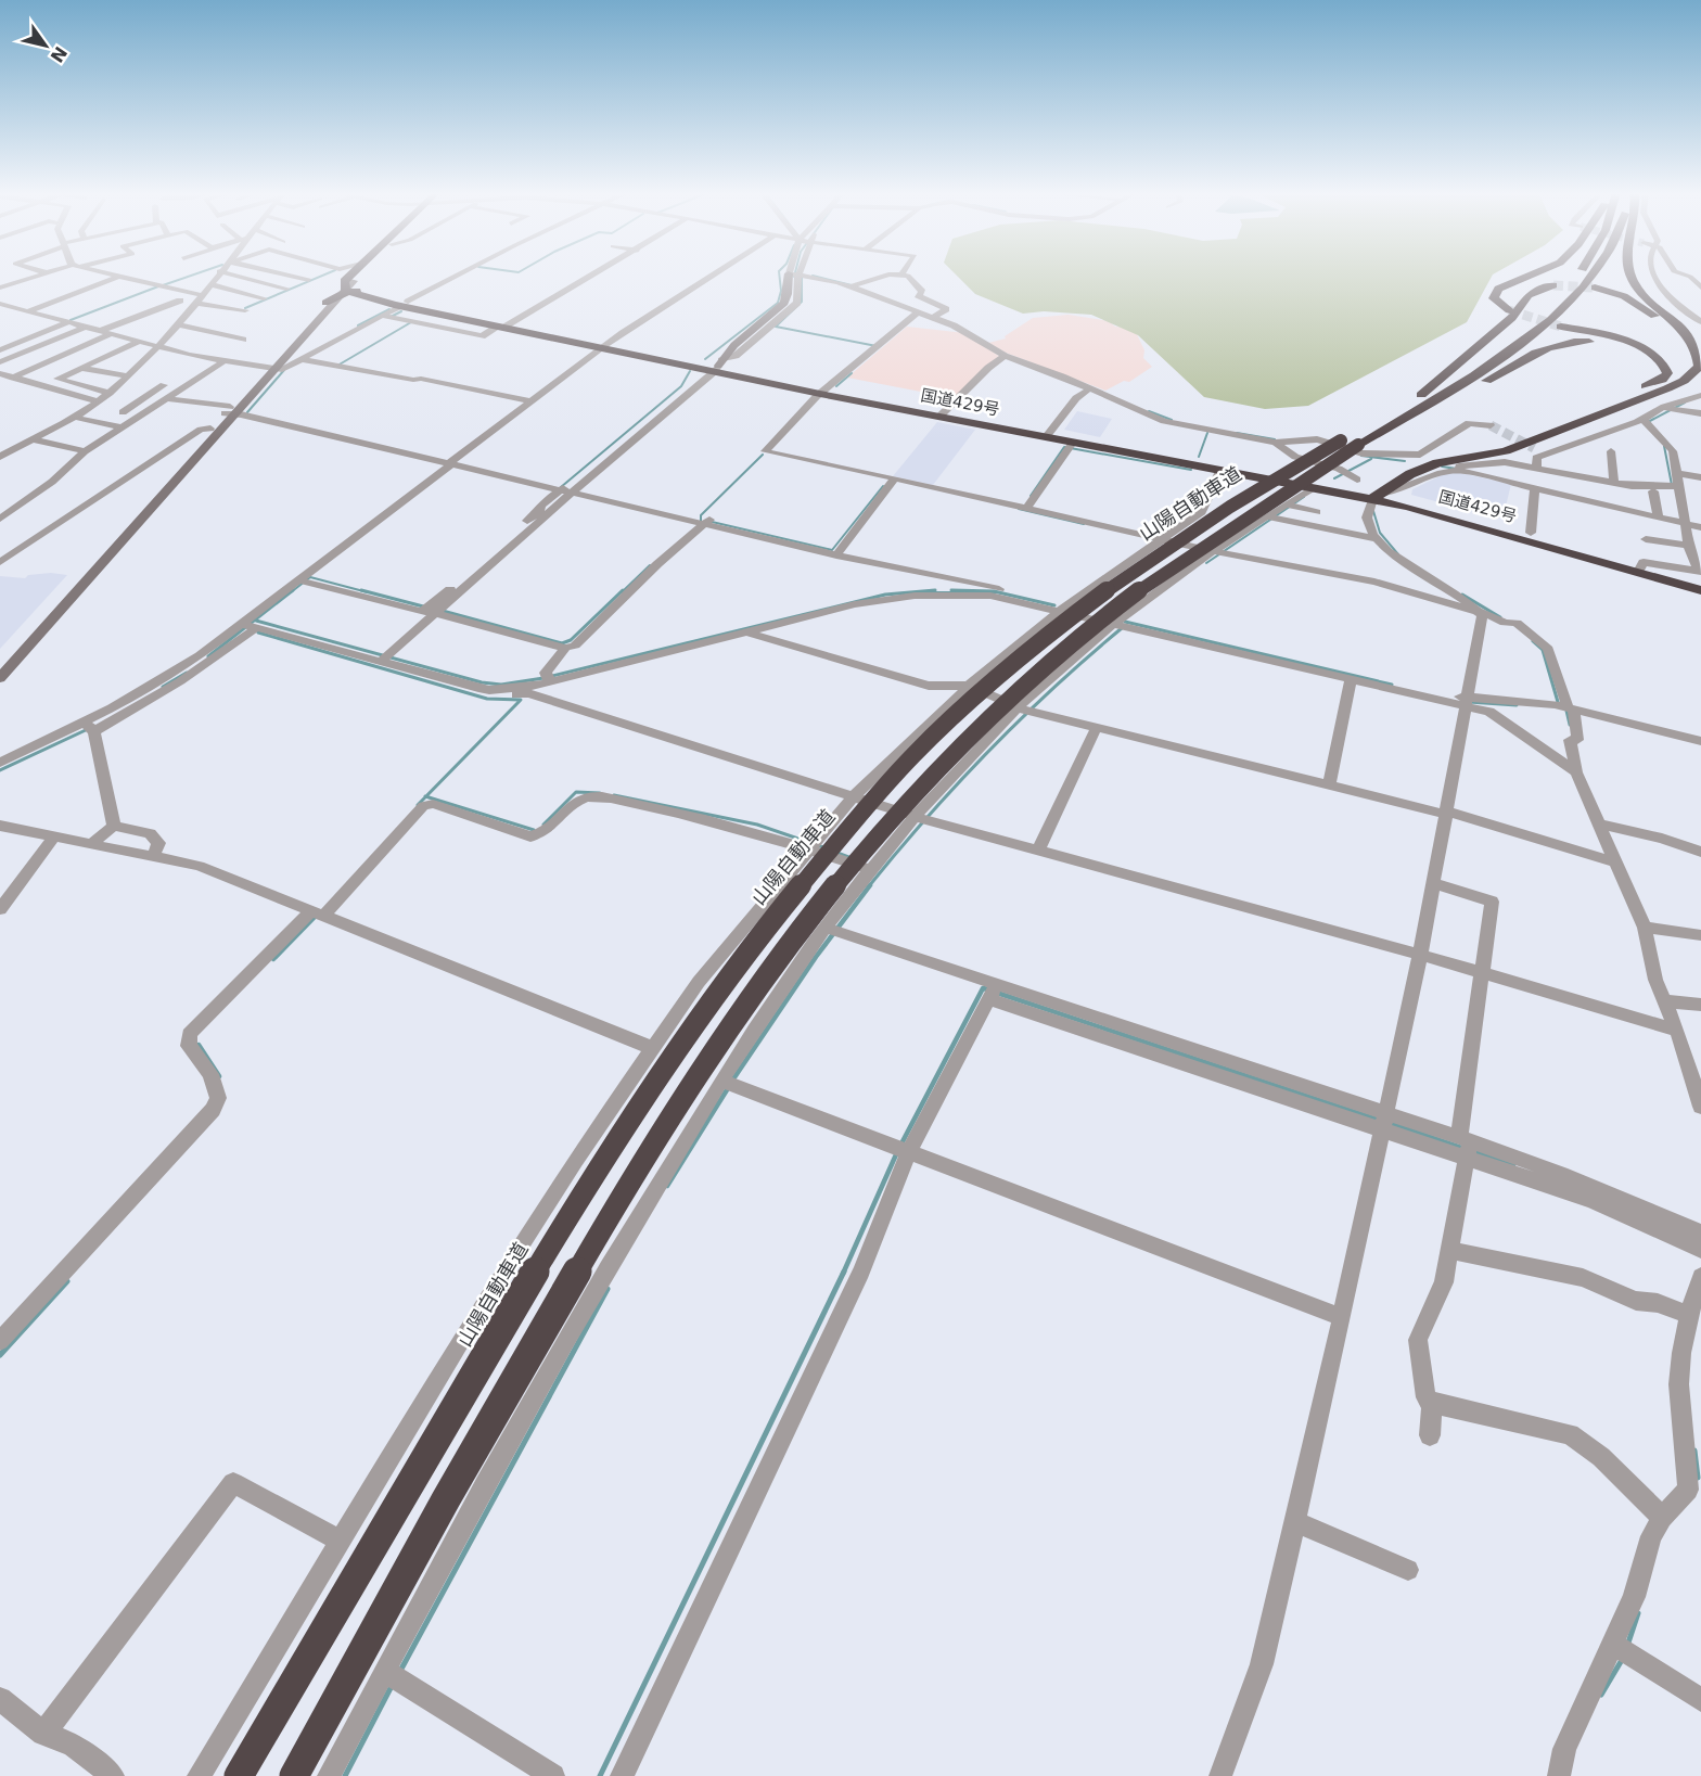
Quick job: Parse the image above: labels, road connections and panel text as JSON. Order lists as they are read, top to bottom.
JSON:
{
  "streets": {
    "highway": ["国道429号", "山陽自動車道"]
  },
  "north": "bottom right"
}
